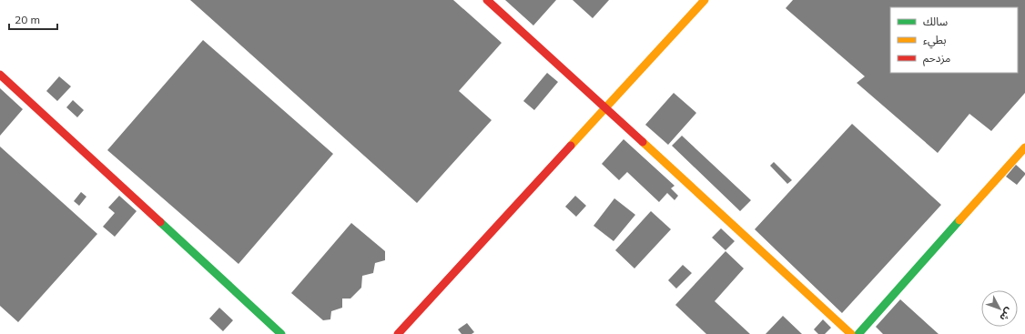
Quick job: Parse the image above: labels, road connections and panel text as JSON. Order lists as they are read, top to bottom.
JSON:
{
  "legend": ["سالك", "بطيء", "مزدحم"],
  "scale_bar": "20 m",
  "north": "bottom right"
}
